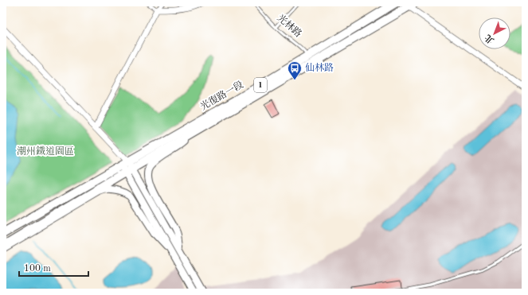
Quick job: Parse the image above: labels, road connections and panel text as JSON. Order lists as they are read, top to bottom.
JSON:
{
  "streets": {
    "main road": ["1", "光復路一段"],
    "lane": ["光林路"]
  },
  "crossings": [
    ["光林路", "光復路一段"],
    ["1", "光復路一段"]
  ],
  "parks": ["潮州鐵道園區"],
  "places": {
    "bus stop": ["仙林路"]
  },
  "scale_bar": "100 m",
  "north": "bottom left"
}
